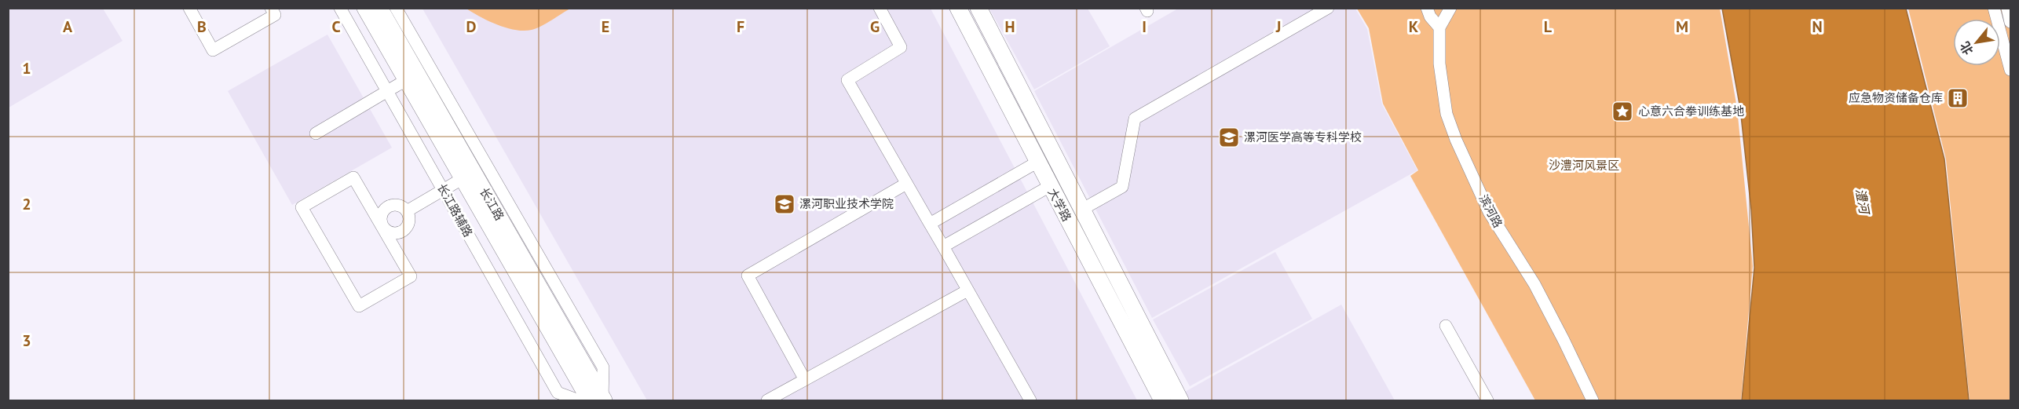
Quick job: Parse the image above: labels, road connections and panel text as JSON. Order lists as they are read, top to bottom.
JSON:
{
  "streets": {
    "main road": ["长江路", "大学路"],
    "street": ["长江路辅路", "滨河路"]
  },
  "water": ["澧河"],
  "parks": ["沙澧河风景区"],
  "places": {
    "building": ["应急物资储备仓库"],
    "place": ["心意六合拳训练基地"],
    "school or university": ["漯河医学高等专科学校", "漯河职业技术学院"]
  },
  "north": "bottom left",
  "grid": {
    "columns": [
      "A",
      "B",
      "C",
      "D",
      "E",
      "F",
      "G",
      "H",
      "I",
      "J",
      "K",
      "L",
      "M",
      "N"
    ],
    "rows": ["1", "2", "3"]
  }
}
